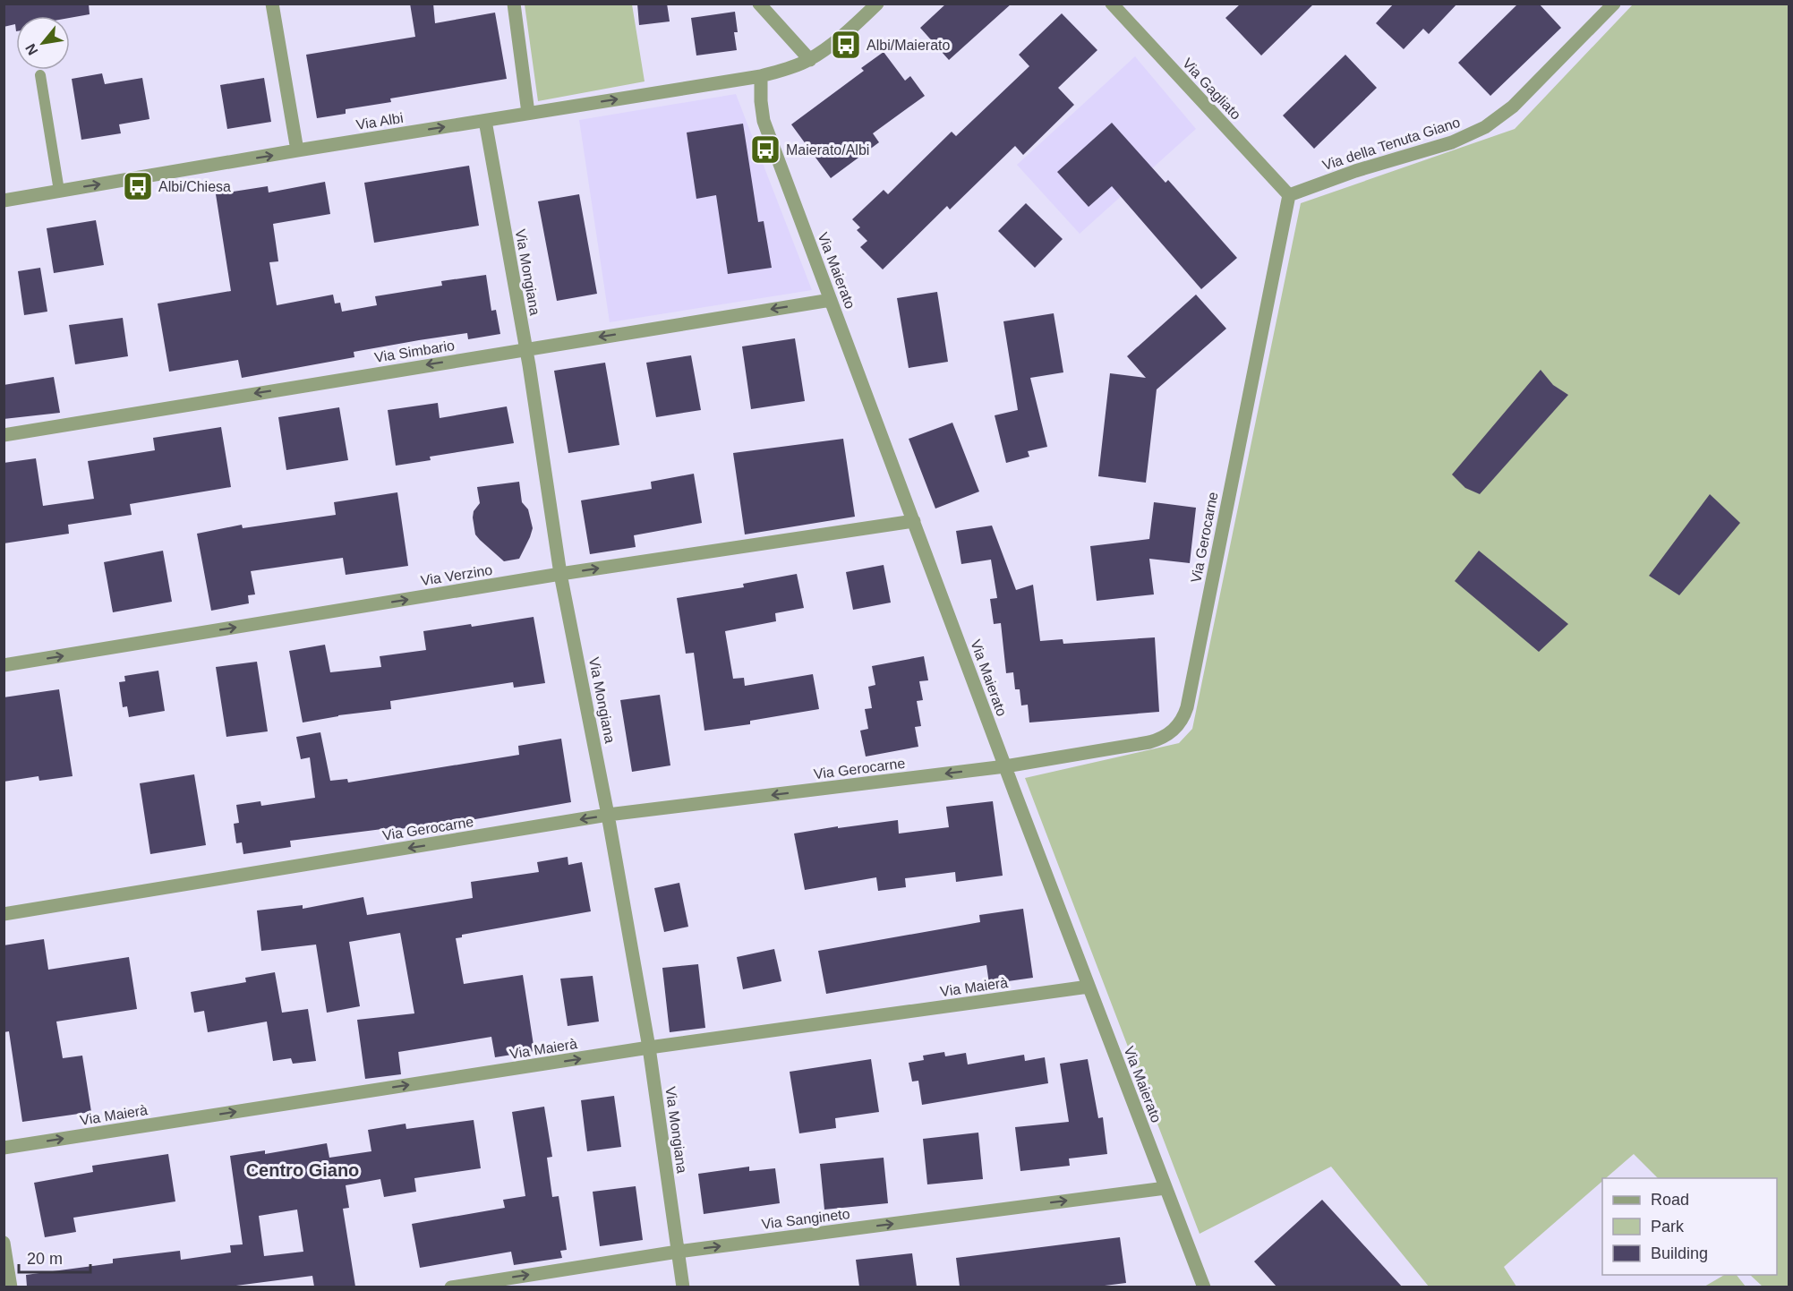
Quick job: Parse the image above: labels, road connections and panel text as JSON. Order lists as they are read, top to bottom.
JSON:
{
  "streets": {
    "street": [
      "Via Gagliato",
      "Via Albi",
      "Via della Tenuta Giano",
      "Via Maierato",
      "Via Mongiana",
      "Via Simbario",
      "Via Gerocarne",
      "Via Verzino",
      "Via Maierà",
      "Via Sangineto"
    ]
  },
  "crossings": [
    ["Via Gagliato", "Via della Tenuta Giano"],
    ["Via Gagliato", "Via Gerocarne"],
    ["Via Albi", "Via Maierato"],
    ["Via Albi", "Via Mongiana"],
    ["Via della Tenuta Giano", "Via Gerocarne"],
    ["Via Maierato", "Via Simbario"],
    ["Via Maierato", "Via Gerocarne"],
    ["Via Maierato", "Via Verzino"],
    ["Via Maierato", "Via Maierà"],
    ["Via Maierato", "Via Sangineto"],
    ["Via Mongiana", "Via Simbario"],
    ["Via Mongiana", "Via Gerocarne"],
    ["Via Mongiana", "Via Verzino"],
    ["Via Mongiana", "Via Maierà"],
    ["Via Mongiana", "Via Sangineto"]
  ],
  "one_way": [
    "Via Albi",
    "Via Simbario",
    "Via Gerocarne",
    "Via Verzino",
    "Via Maierà",
    "Via Sangineto"
  ],
  "districts": ["Centro Giano"],
  "places": {
    "bus stop": ["Albi/Maierato", "Maierato/Albi", "Albi/Chiesa"]
  },
  "legend": ["Road", "Park", "Building"],
  "scale_bar": "20 m",
  "north": "bottom left"
}
